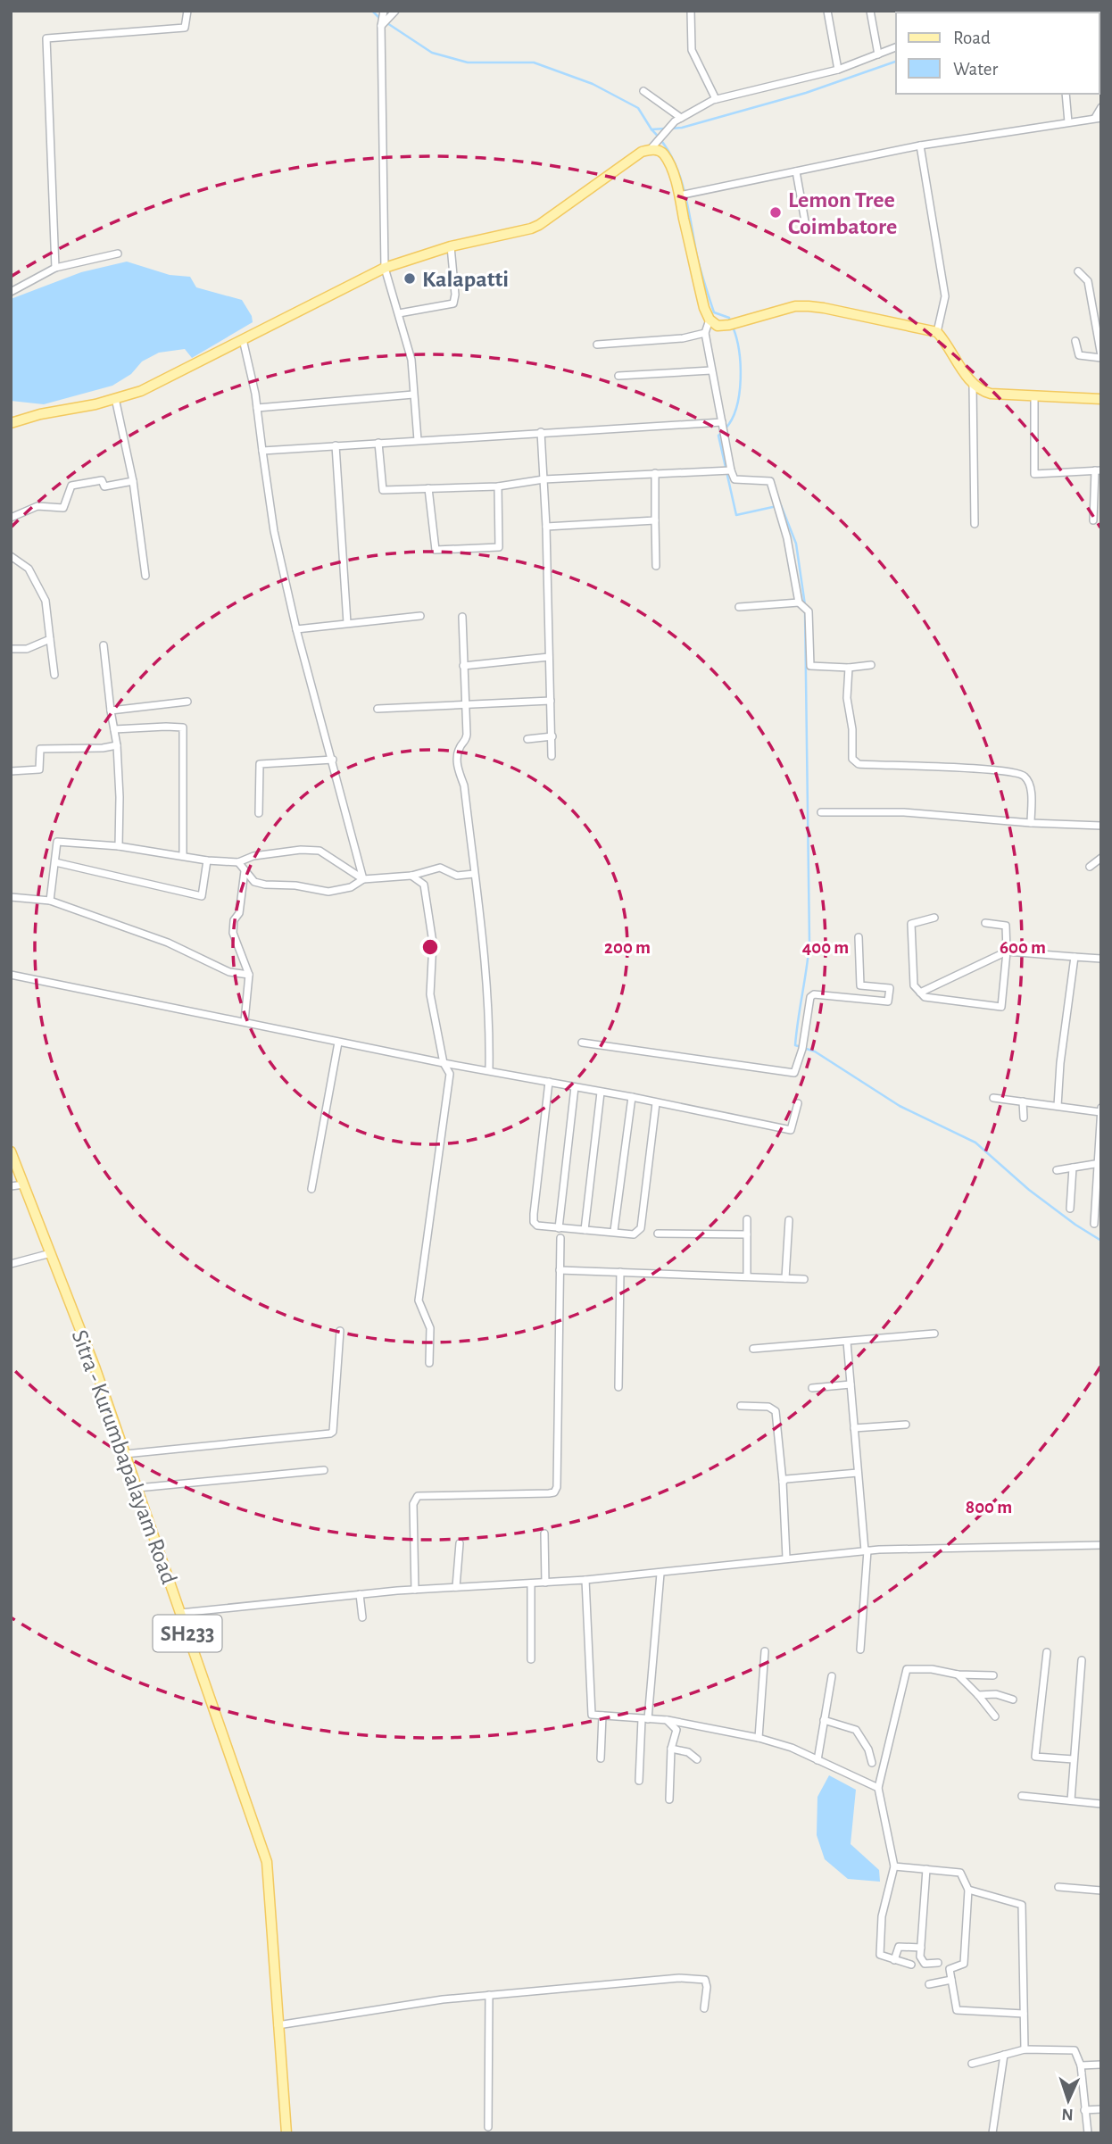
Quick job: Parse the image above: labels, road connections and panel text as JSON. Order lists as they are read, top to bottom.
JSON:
{
  "streets": {
    "main road": ["Sitra - Kurumbapalayam Road", "SH233"]
  },
  "places": ["Lemon Tree Coimbatore", "Kalapatti"],
  "legend": ["Road", "Water"],
  "north": "bottom",
  "rings": [
    "200 m",
    "400 m",
    "600 m",
    "800 m"
  ]
}
